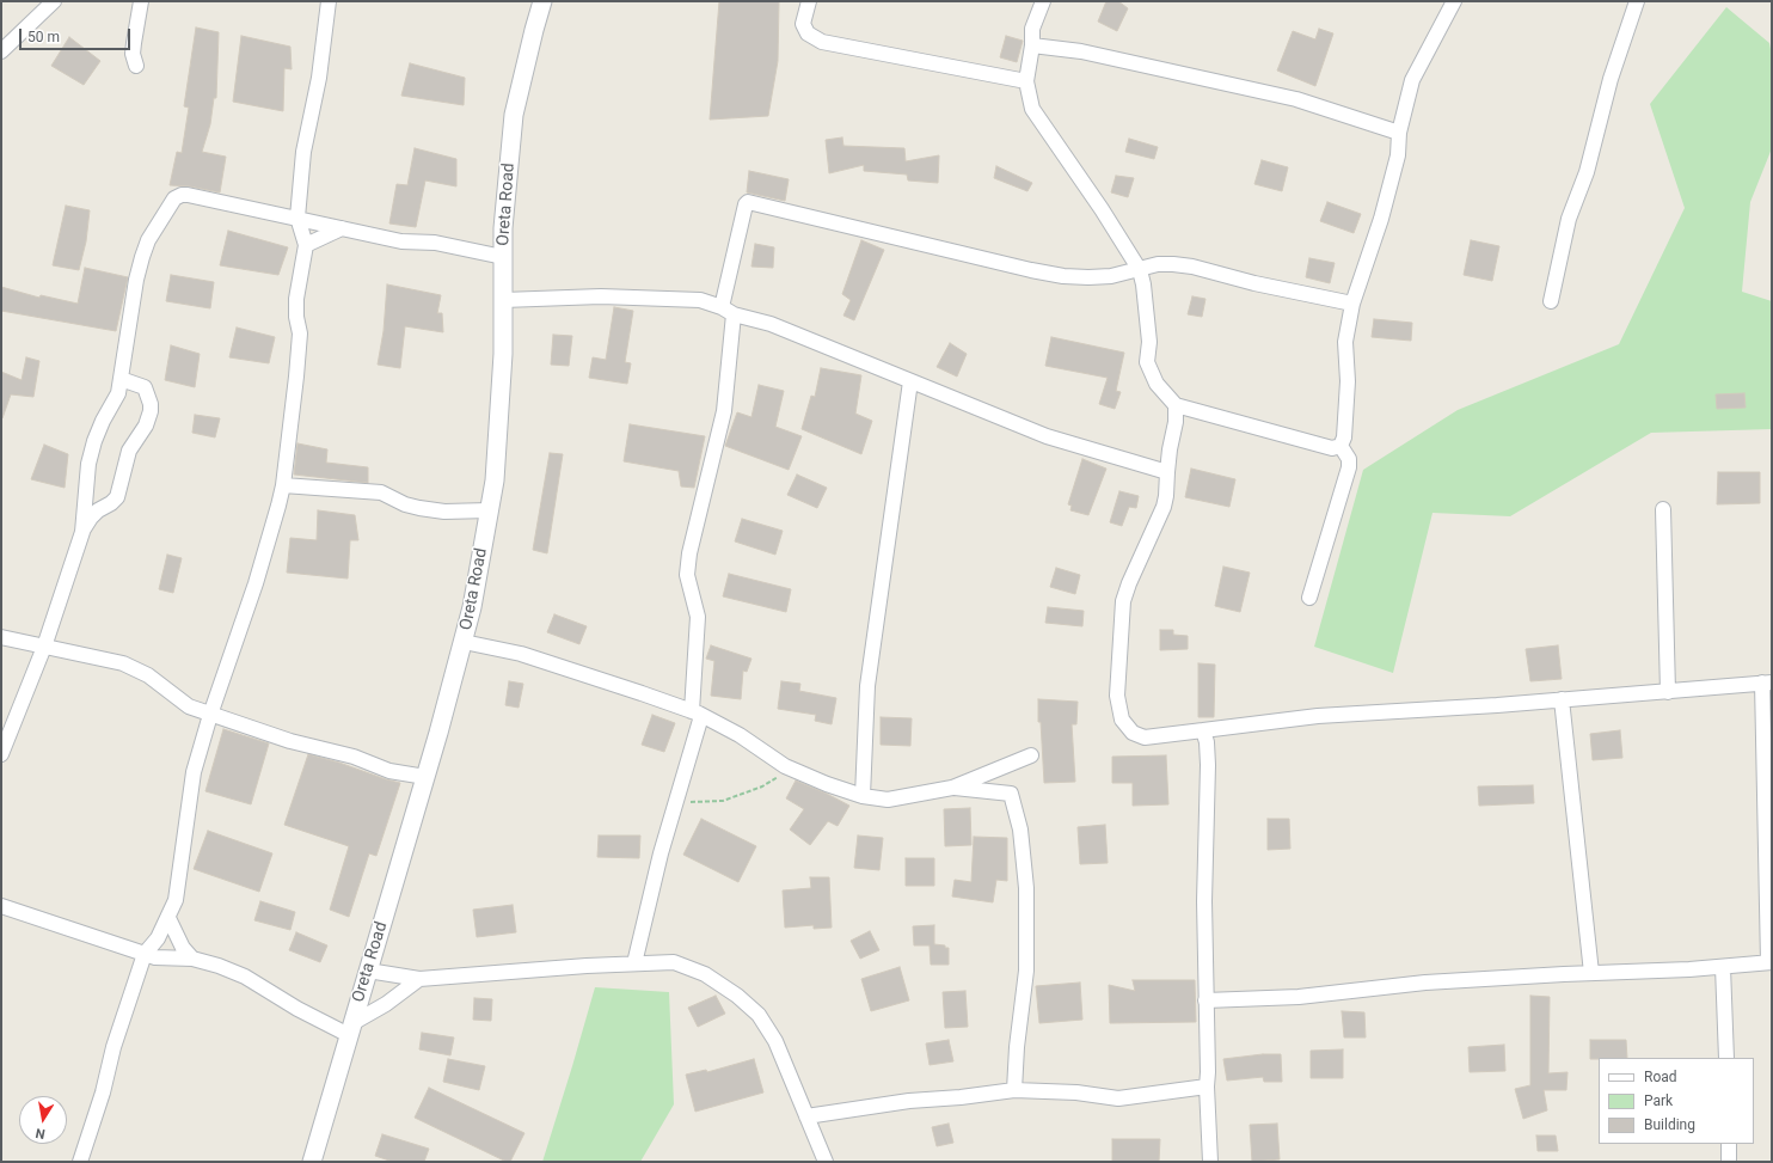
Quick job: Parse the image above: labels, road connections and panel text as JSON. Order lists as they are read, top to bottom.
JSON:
{
  "streets": {
    "street": ["Oreta Road"]
  },
  "legend": ["Road", "Park", "Building"],
  "scale_bar": "50 m",
  "north": "bottom"
}
